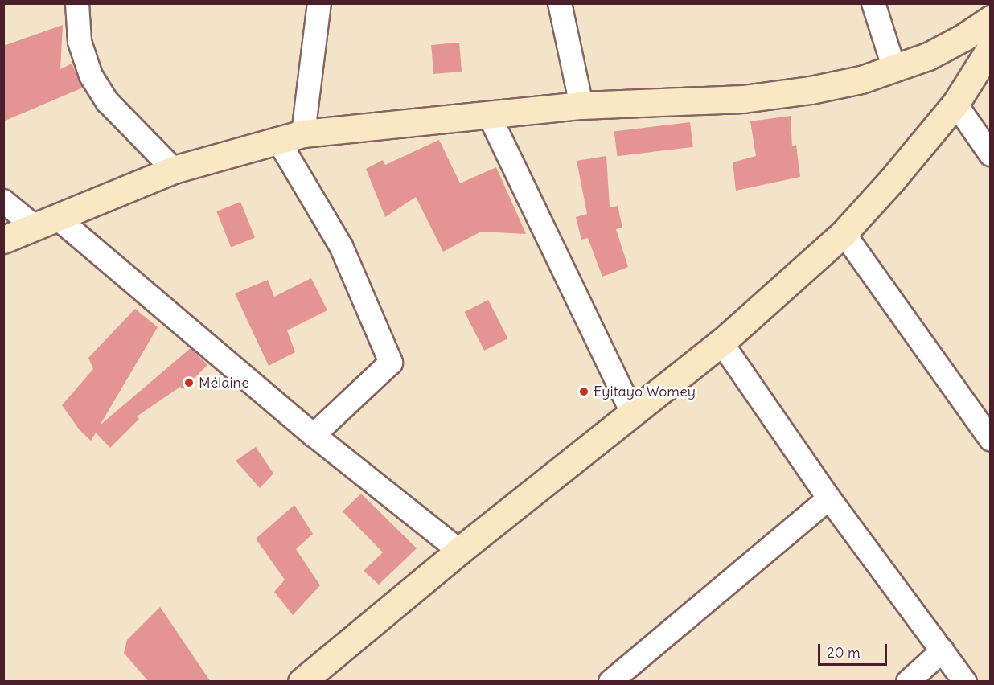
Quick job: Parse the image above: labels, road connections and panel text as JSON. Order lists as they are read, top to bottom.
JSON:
{
  "places": ["Mélaine", "Eyitayo Womey"],
  "scale_bar": "20 m"
}
